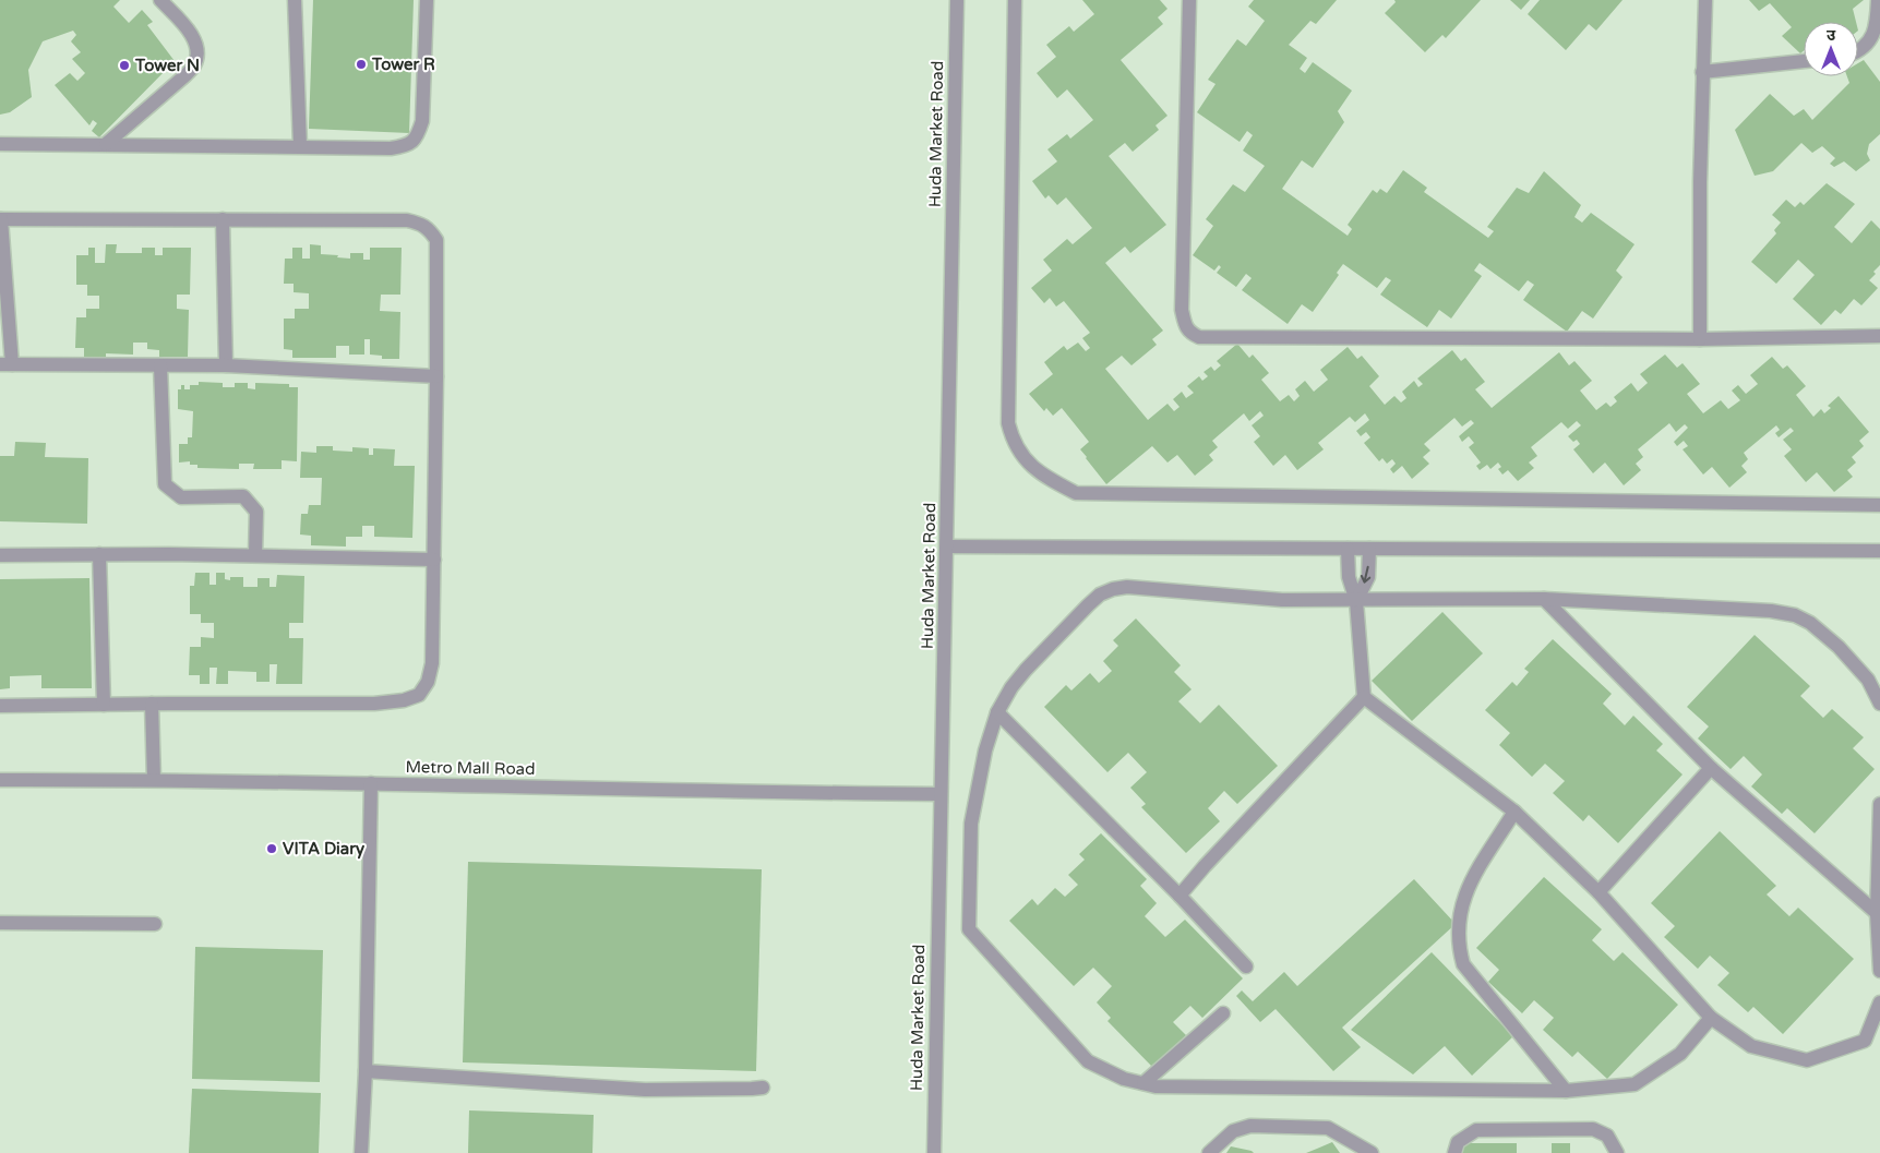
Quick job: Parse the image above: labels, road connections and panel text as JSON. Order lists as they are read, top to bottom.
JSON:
{
  "streets": {
    "street": ["Huda Market Road", "Metro Mall Road"]
  },
  "crossings": [
    ["Huda Market Road", "Metro Mall Road"]
  ],
  "places": ["Tower R", "Tower N", "VITA Diary"],
  "north": "top"
}
